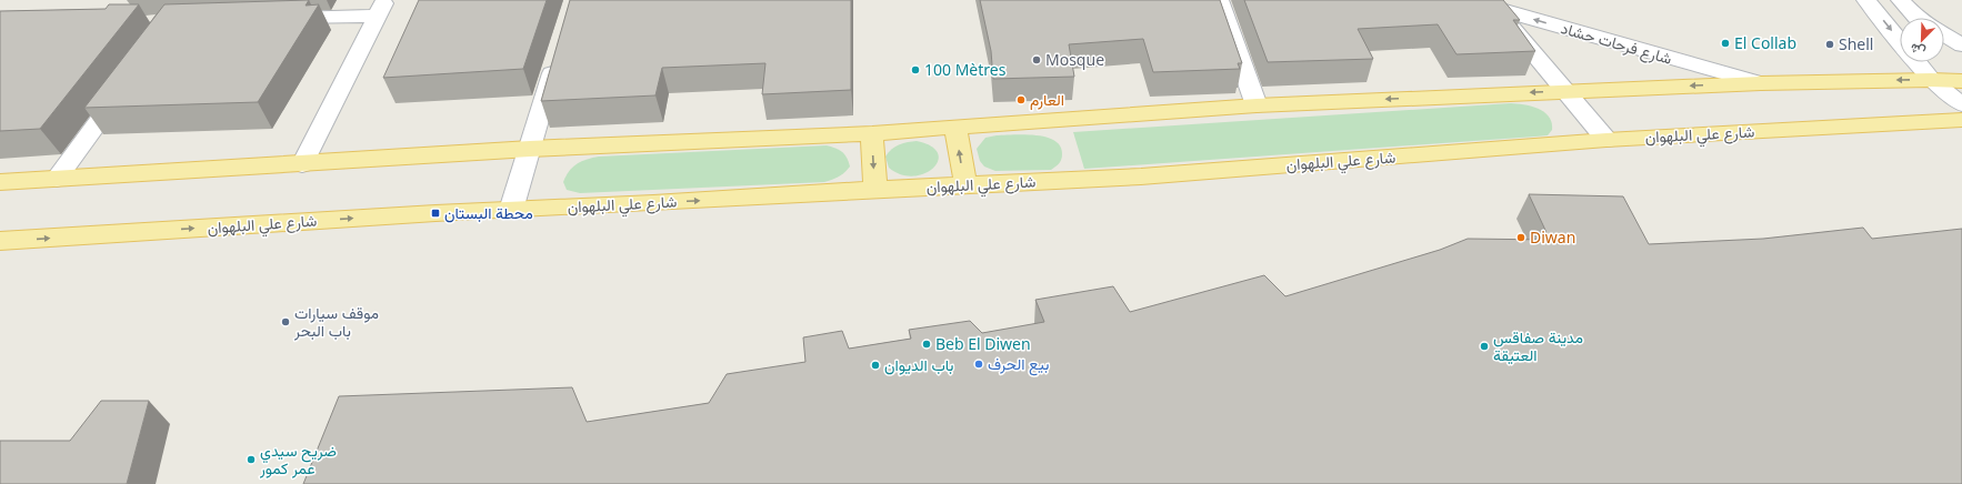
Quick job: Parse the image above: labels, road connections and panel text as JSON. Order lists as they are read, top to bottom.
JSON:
{
  "streets": {
    "main road": ["شارع علي البلهوان"],
    "street": ["شارع فرحات حشاد"]
  },
  "one_way": ["شارع فرحات حشاد"],
  "places": {
    "other": [
      "El Collab",
      "Shell",
      "Mosque",
      "100 Mètres",
      "العارم",
      "Diwan",
      "موقف سيارات باب البحر",
      "Beb El Diwen",
      "مدينة صفاقس العتيقة",
      "بيع الحرف",
      "باب الديوان",
      "ضريح سيدي عمر كمور"
    ],
    "transit": ["محطة البستان"]
  },
  "north": "bottom left"
}
